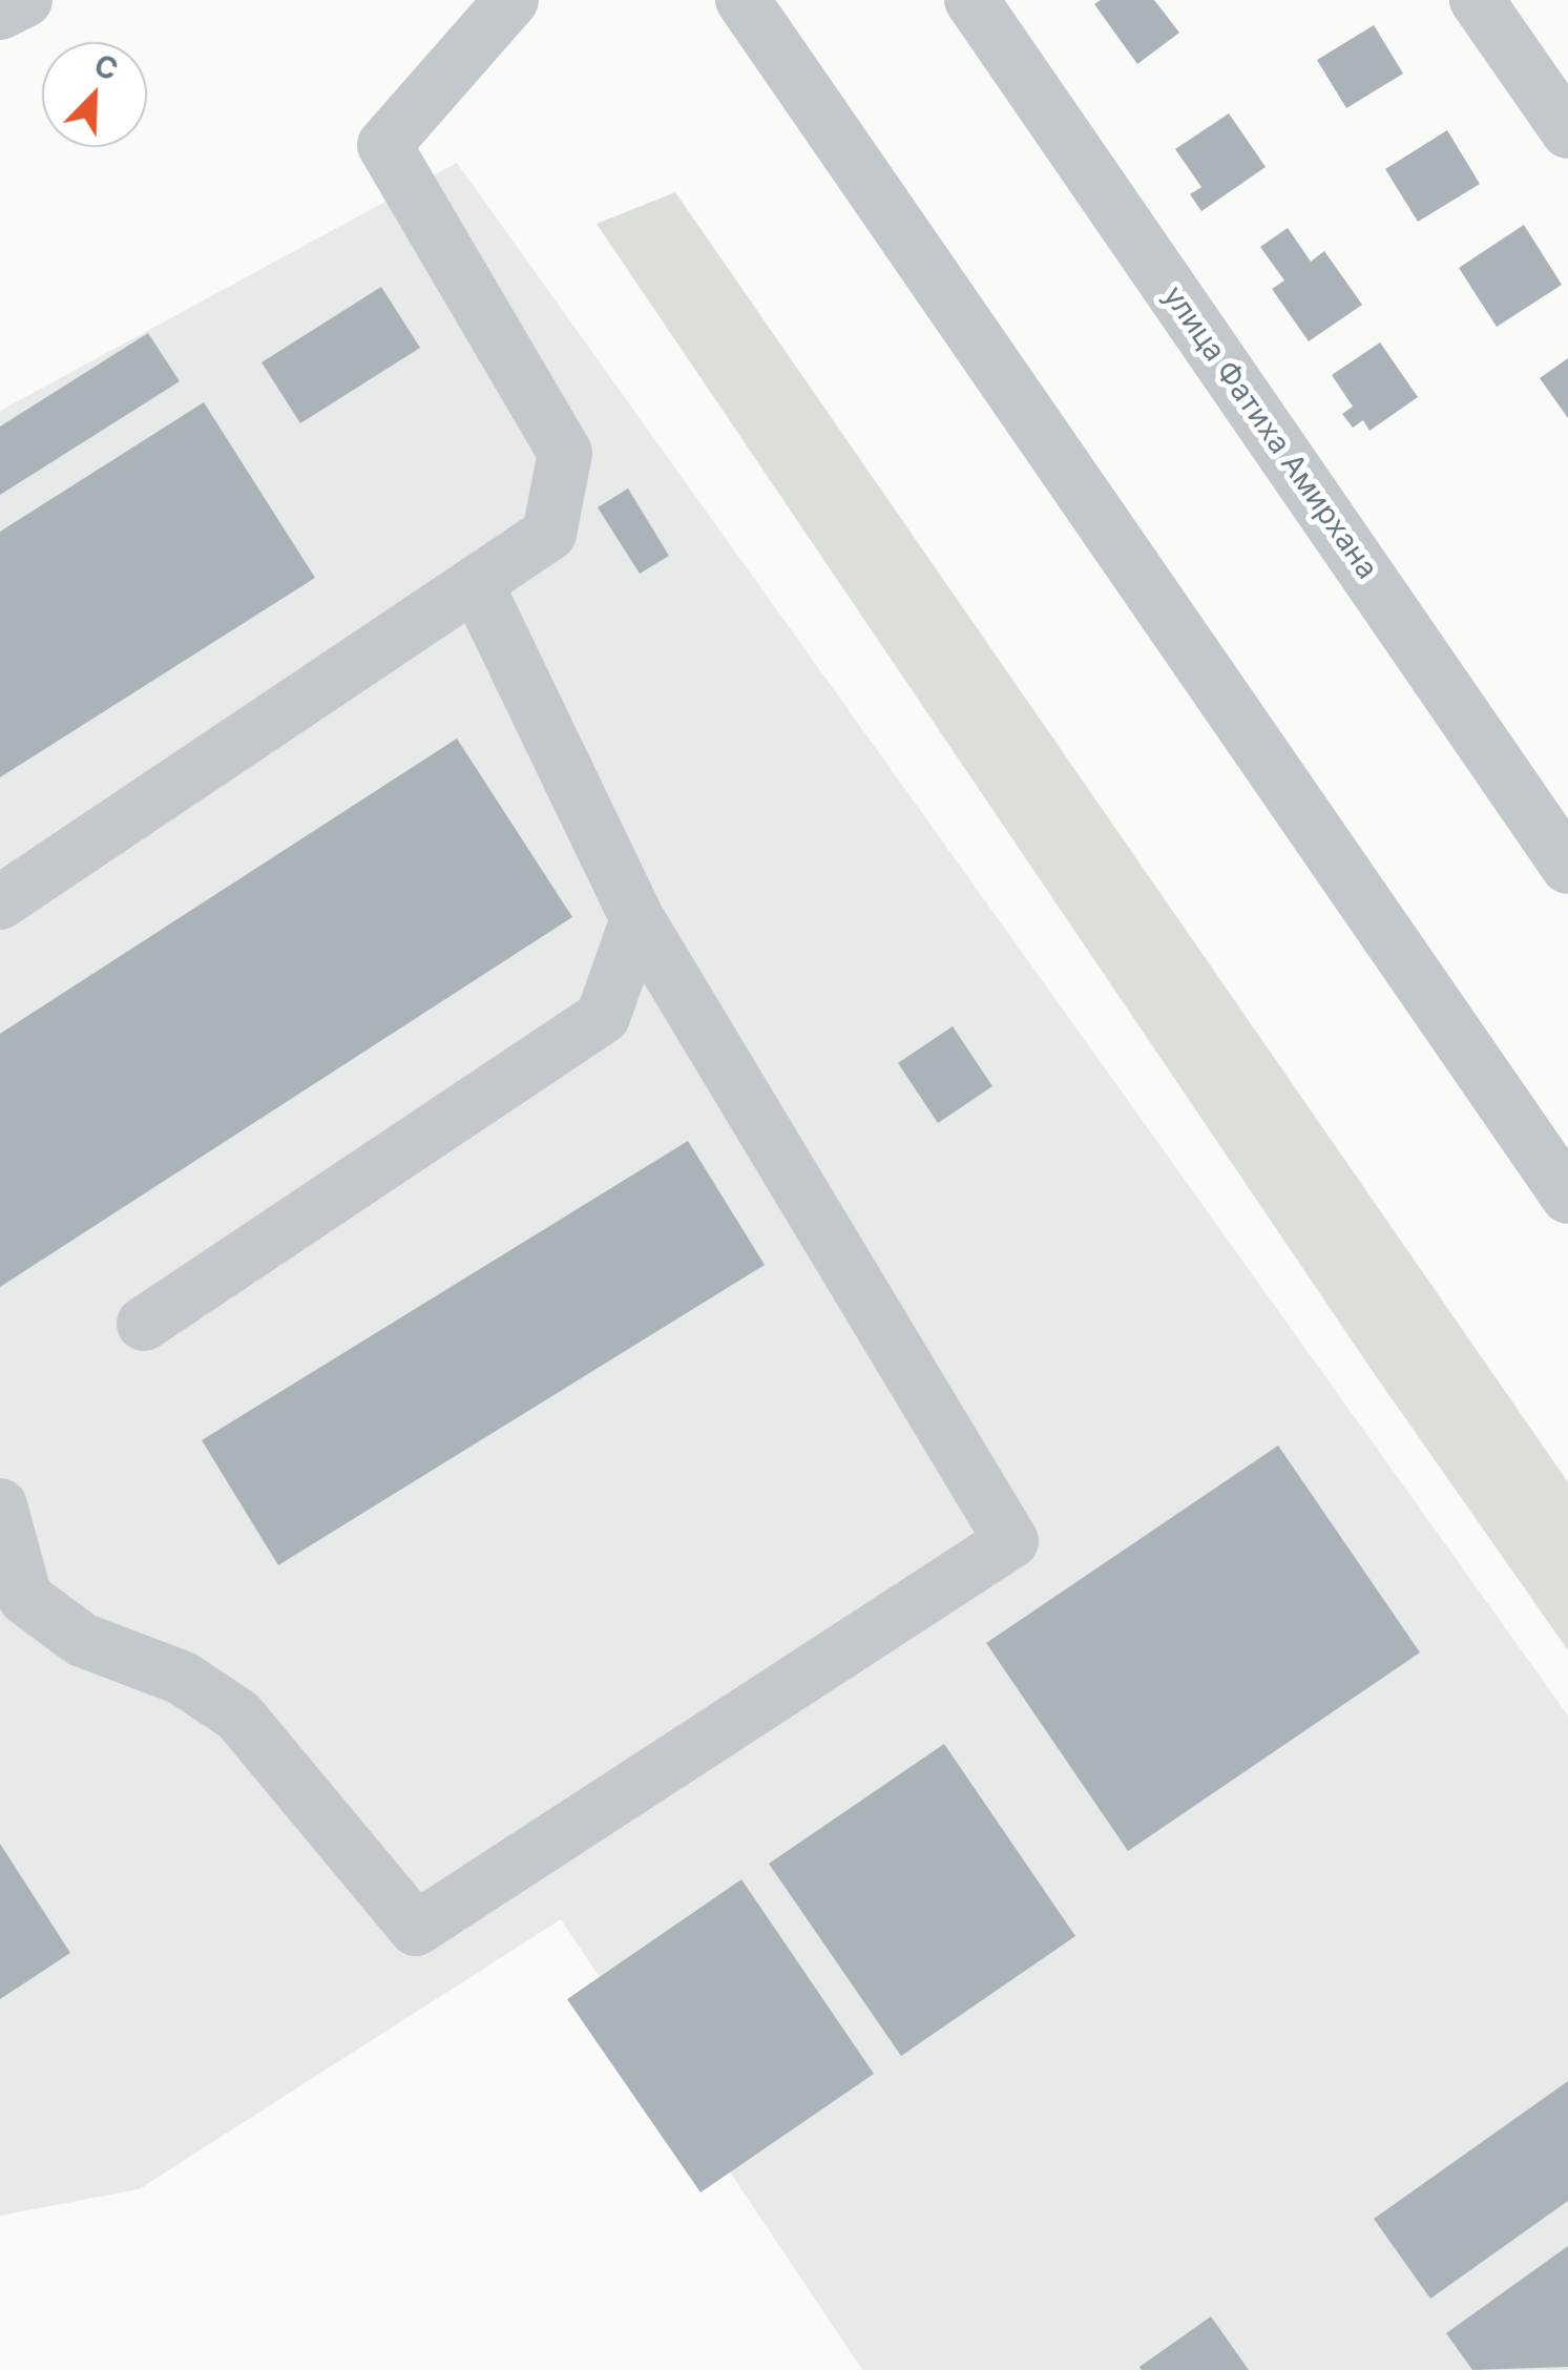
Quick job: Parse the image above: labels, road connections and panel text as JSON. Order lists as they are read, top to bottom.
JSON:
{
  "streets": {
    "street": ["улица Фатиха Амирхана"]
  },
  "north": "top right"
}
